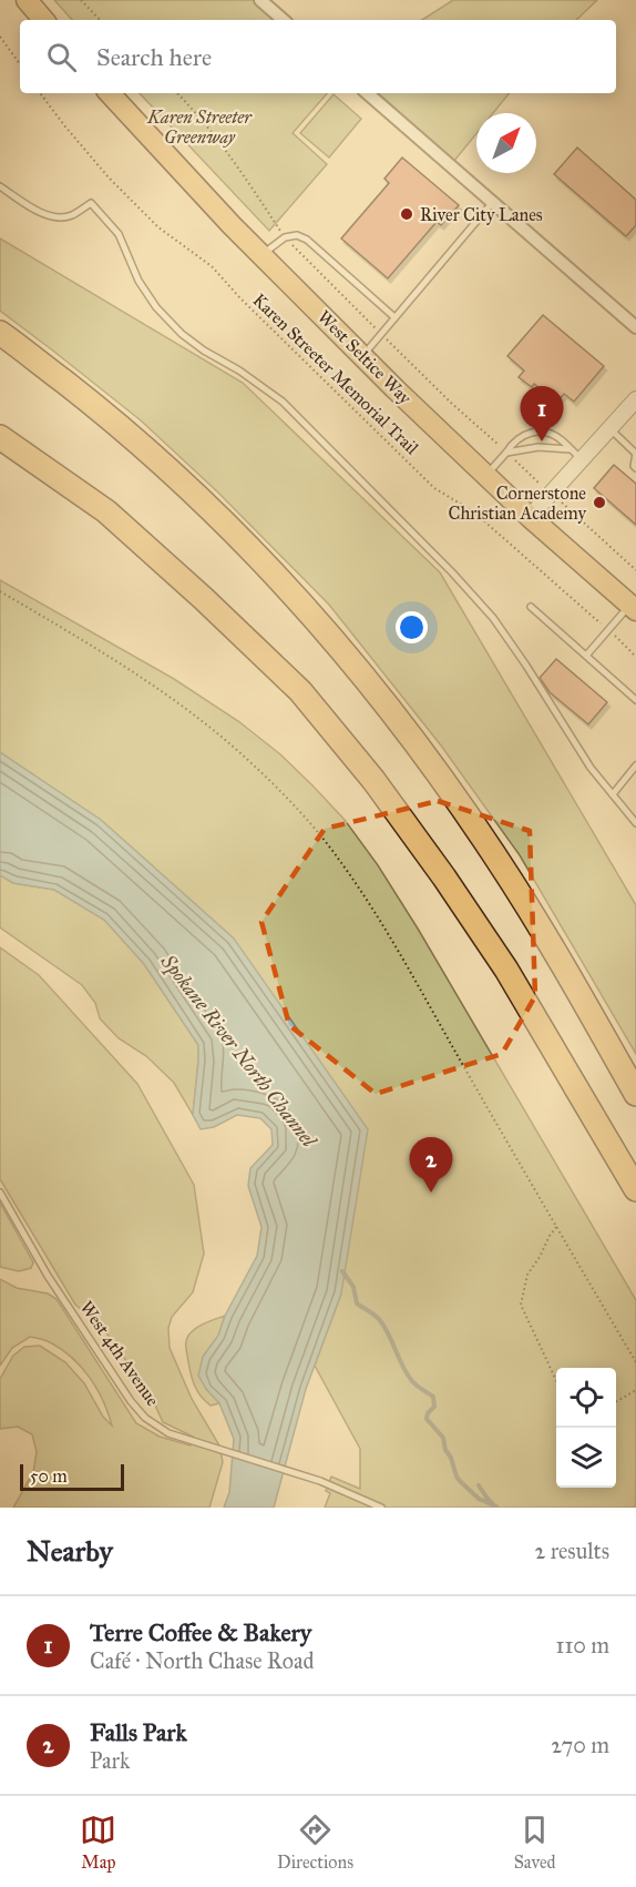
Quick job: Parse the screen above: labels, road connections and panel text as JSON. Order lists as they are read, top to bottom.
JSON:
{
  "streets": {
    "main road": ["West Seltice Way"],
    "lane": ["West 4th Avenue"],
    "path": ["Karen Streeter Memorial Trail"]
  },
  "water": ["Spokane River North Channel"],
  "parks": ["Karen Streeter Greenway"],
  "places": ["River City Lanes", "Cornerstone Christian Academy"],
  "scale_bar": "50 m",
  "north": "top right",
  "page": {
    "search": "Search here",
    "pins": ["1", "2"],
    "scale": "50 m",
    "heading": ["Nearby", "2 results"],
    "list": [
      {
        "mark": "1",
        "name": "Terre Coffee & Bakery",
        "note": "Café · North Chase Road",
        "value": "110 m"
      },
      {
        "mark": "2",
        "name": "Falls Park",
        "note": "Park",
        "value": "270 m"
      }
    ],
    "nav": ["Map", "Directions", "Saved"]
  }
}
